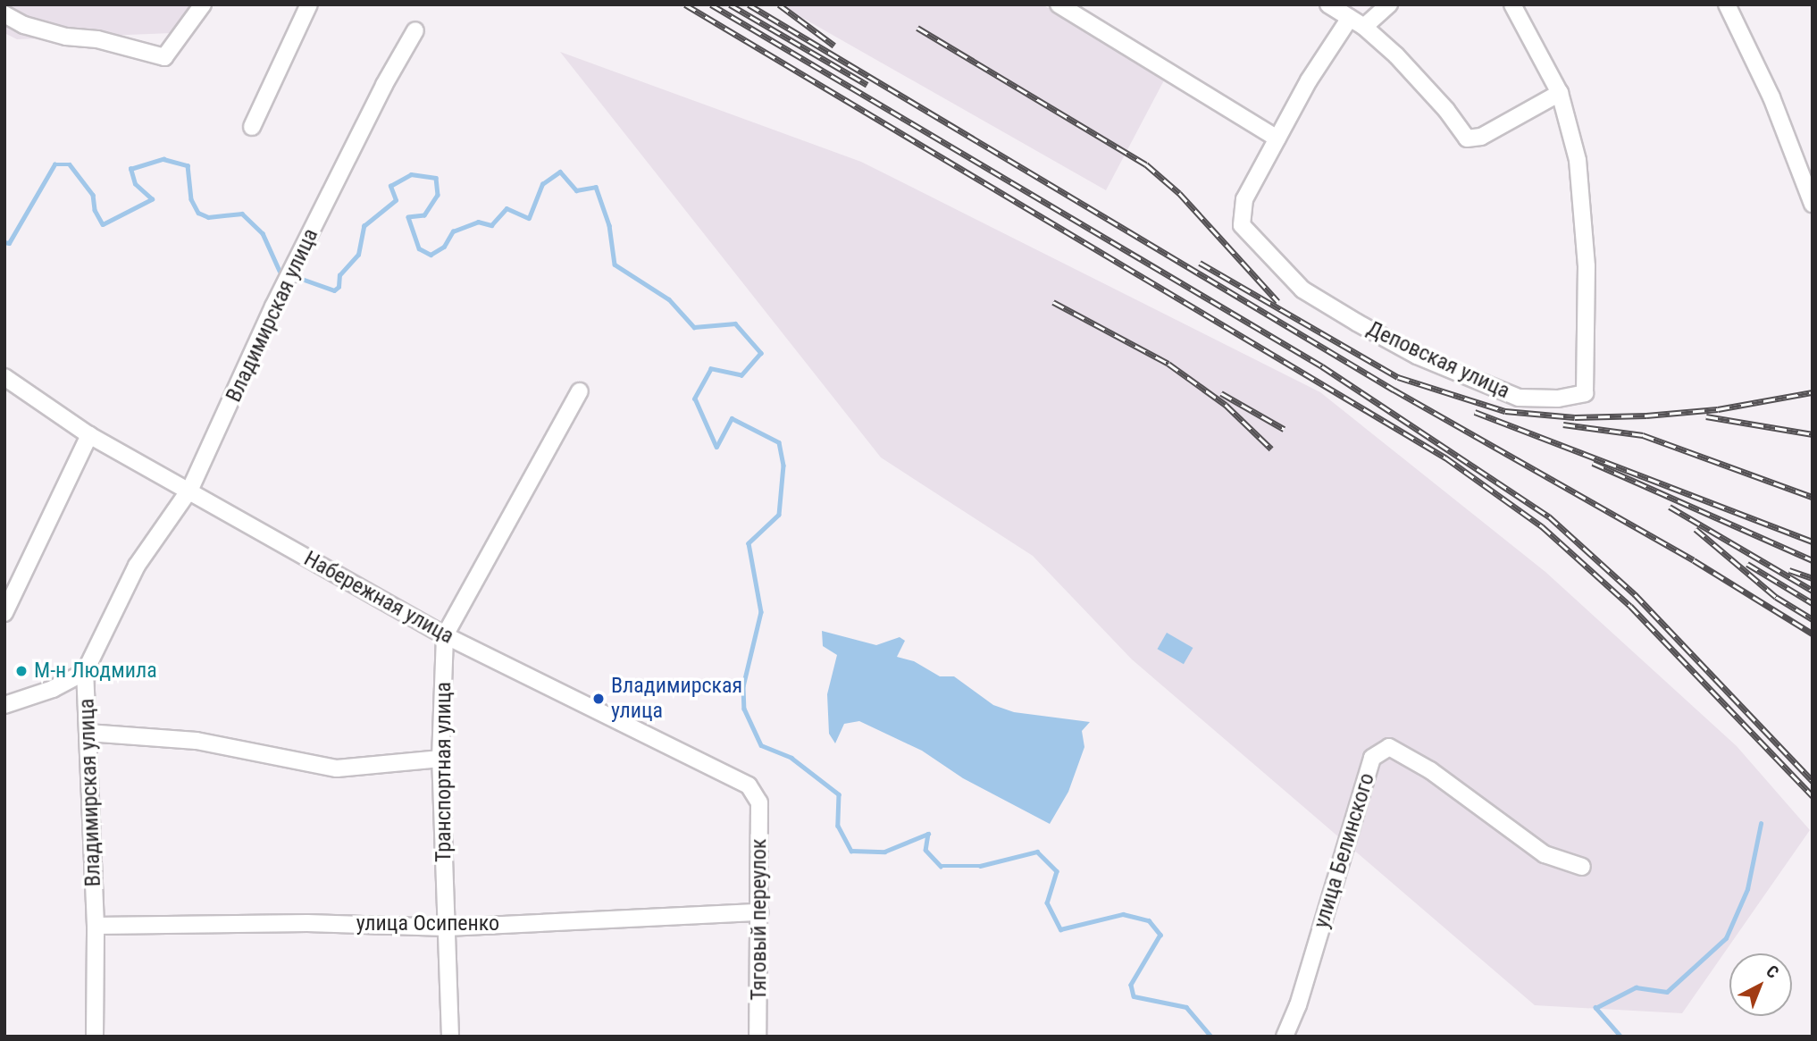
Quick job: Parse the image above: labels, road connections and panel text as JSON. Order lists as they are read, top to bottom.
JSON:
{
  "streets": {
    "street": [
      "Владимирская улица",
      "Деповская улица",
      "Набережная улица",
      "Транспортная улица",
      "улица Белинского",
      "Тяговый переулок",
      "улица Осипенко"
    ]
  },
  "crossings": [
    ["Владимирская улица", "Набережная улица"],
    ["Владимирская улица", "улица Осипенко"],
    ["Набережная улица", "Транспортная улица"],
    ["Набережная улица", "Тяговый переулок"],
    ["Транспортная улица", "улица Осипенко"],
    ["Тяговый переулок", "улица Осипенко"]
  ],
  "places": ["М-н Людмила", "Владимирская улица"],
  "north": "top right"
}
